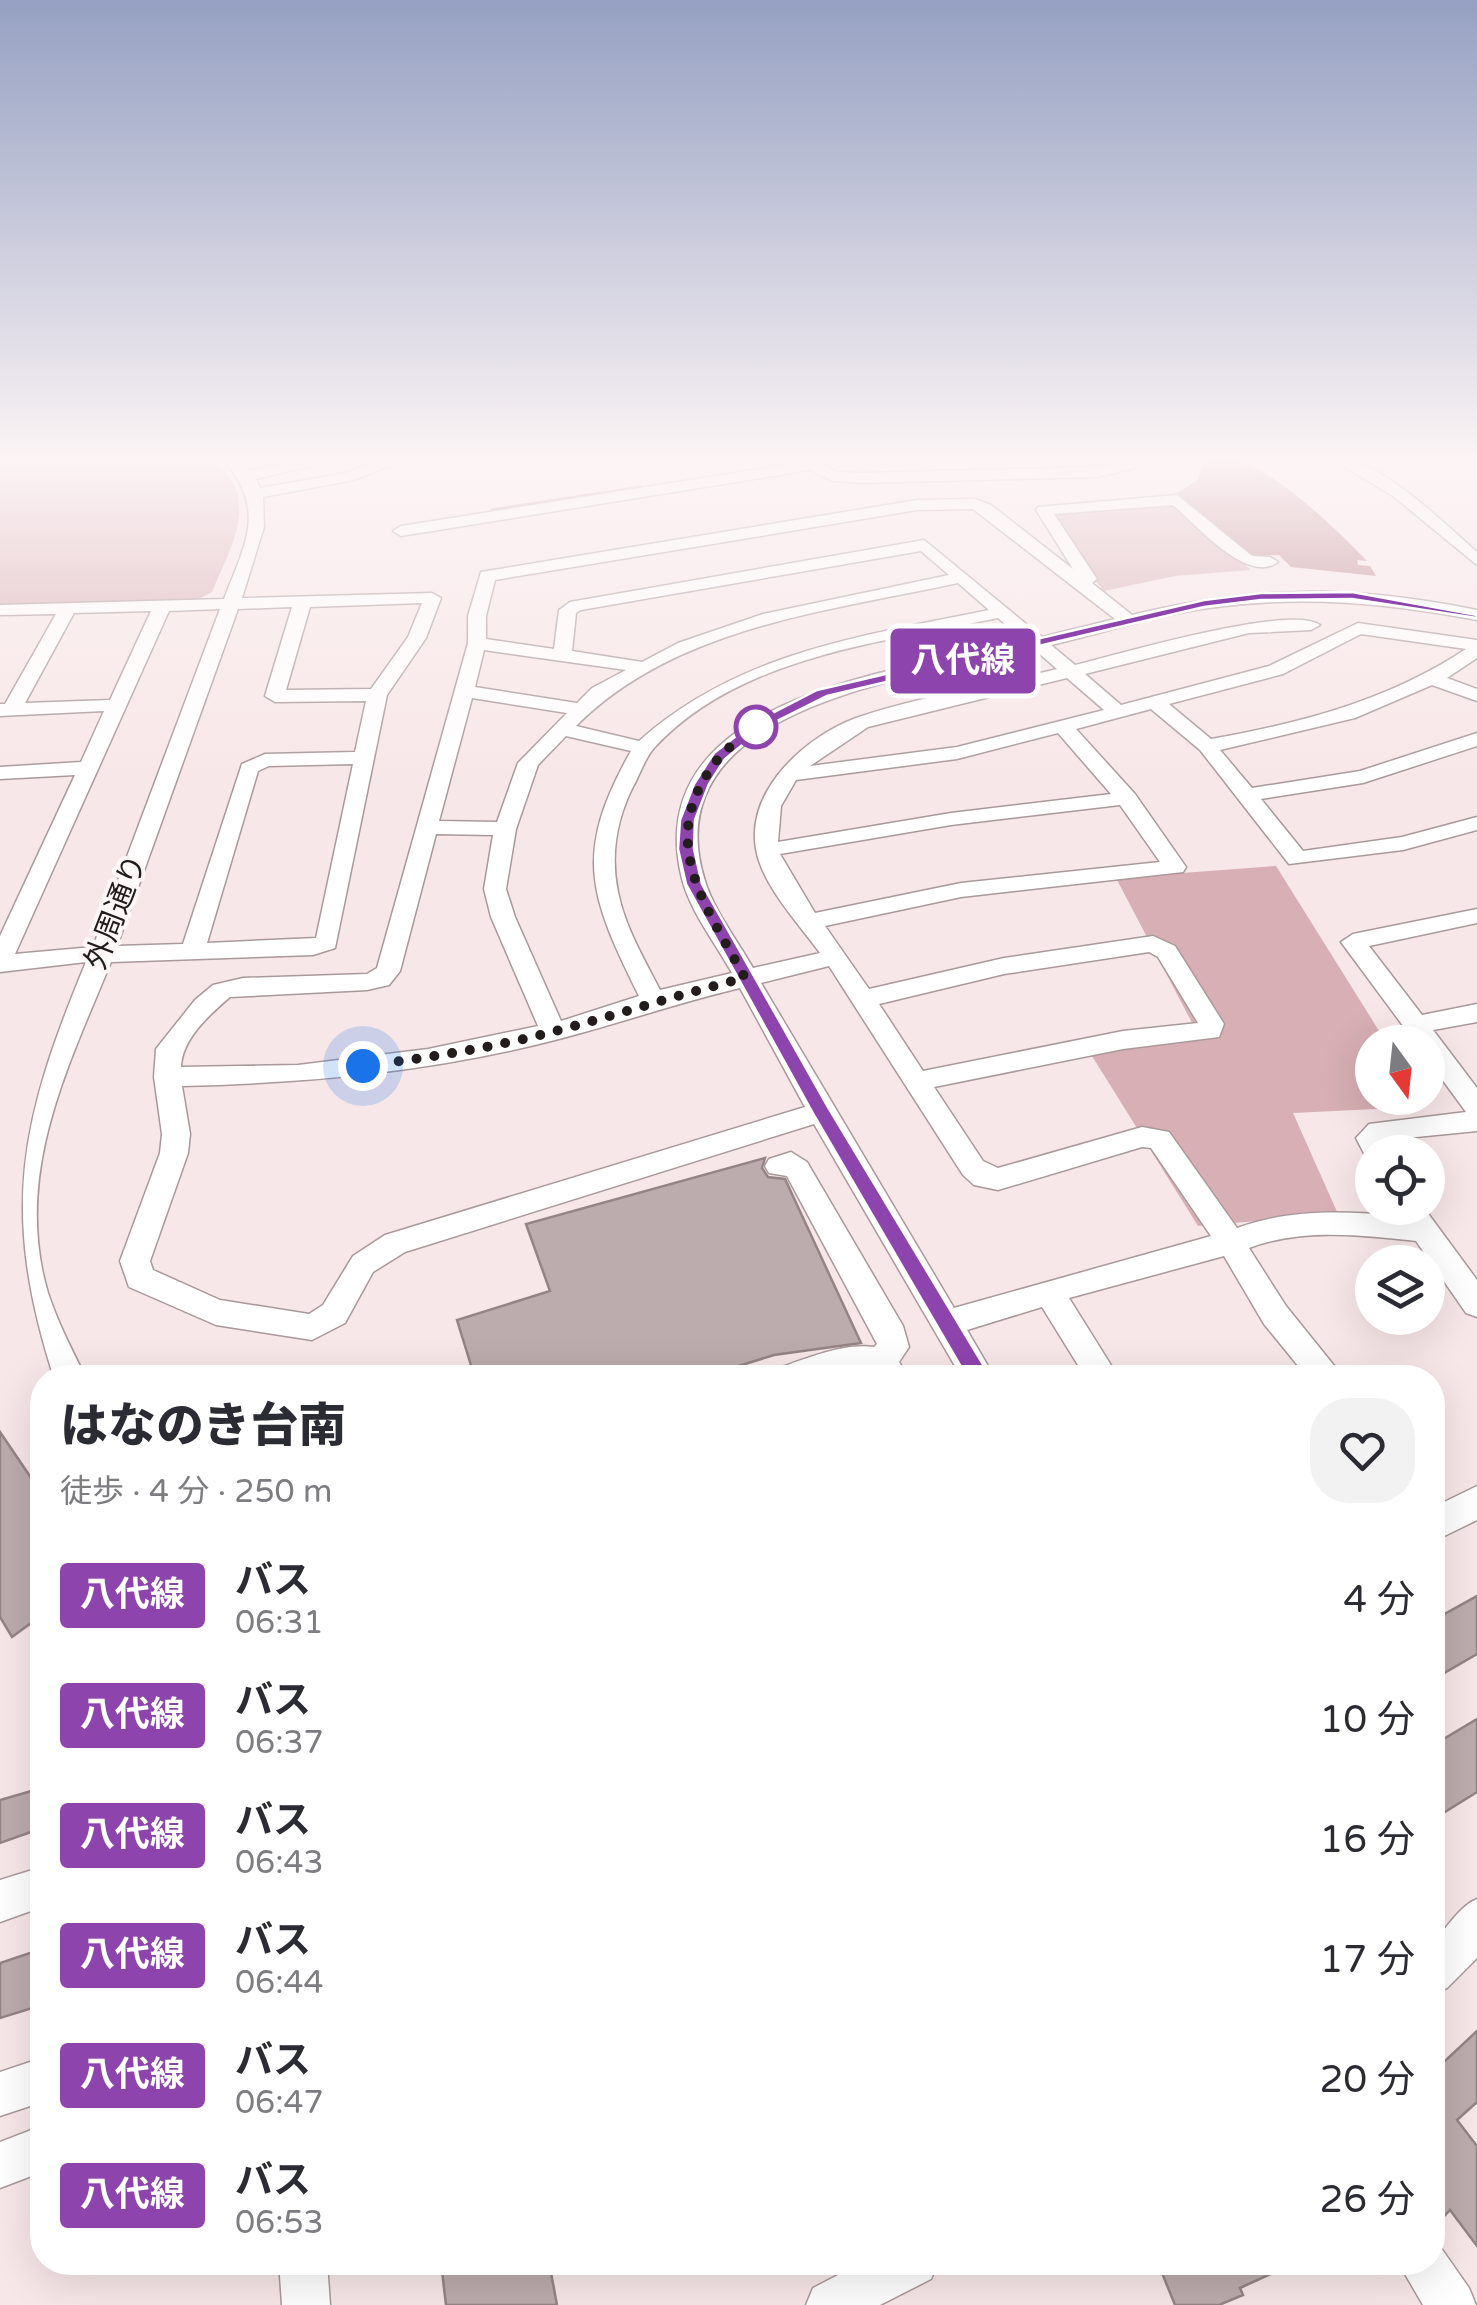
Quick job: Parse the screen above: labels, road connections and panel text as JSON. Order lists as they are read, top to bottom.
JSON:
{
  "streets": {
    "street": ["外周通り"]
  },
  "lines": ["bus line 八代線"],
  "north": "bottom",
  "page": {
    "on_map": "八代線",
    "heading": ["はなのき台南", "徒歩 · 4 分 · 250 m"],
    "list": [
      {
        "mark": "八代線",
        "name": "バス",
        "note": "06:31",
        "value": "4 分"
      },
      {
        "mark": "八代線",
        "name": "バス",
        "note": "06:37",
        "value": "10 分"
      },
      {
        "mark": "八代線",
        "name": "バス",
        "note": "06:43",
        "value": "16 分"
      },
      {
        "mark": "八代線",
        "name": "バス",
        "note": "06:44",
        "value": "17 分"
      },
      {
        "mark": "八代線",
        "name": "バス",
        "note": "06:47",
        "value": "20 分"
      },
      {
        "mark": "八代線",
        "name": "バス",
        "note": "06:53",
        "value": "26 分"
      }
    ]
  }
}
